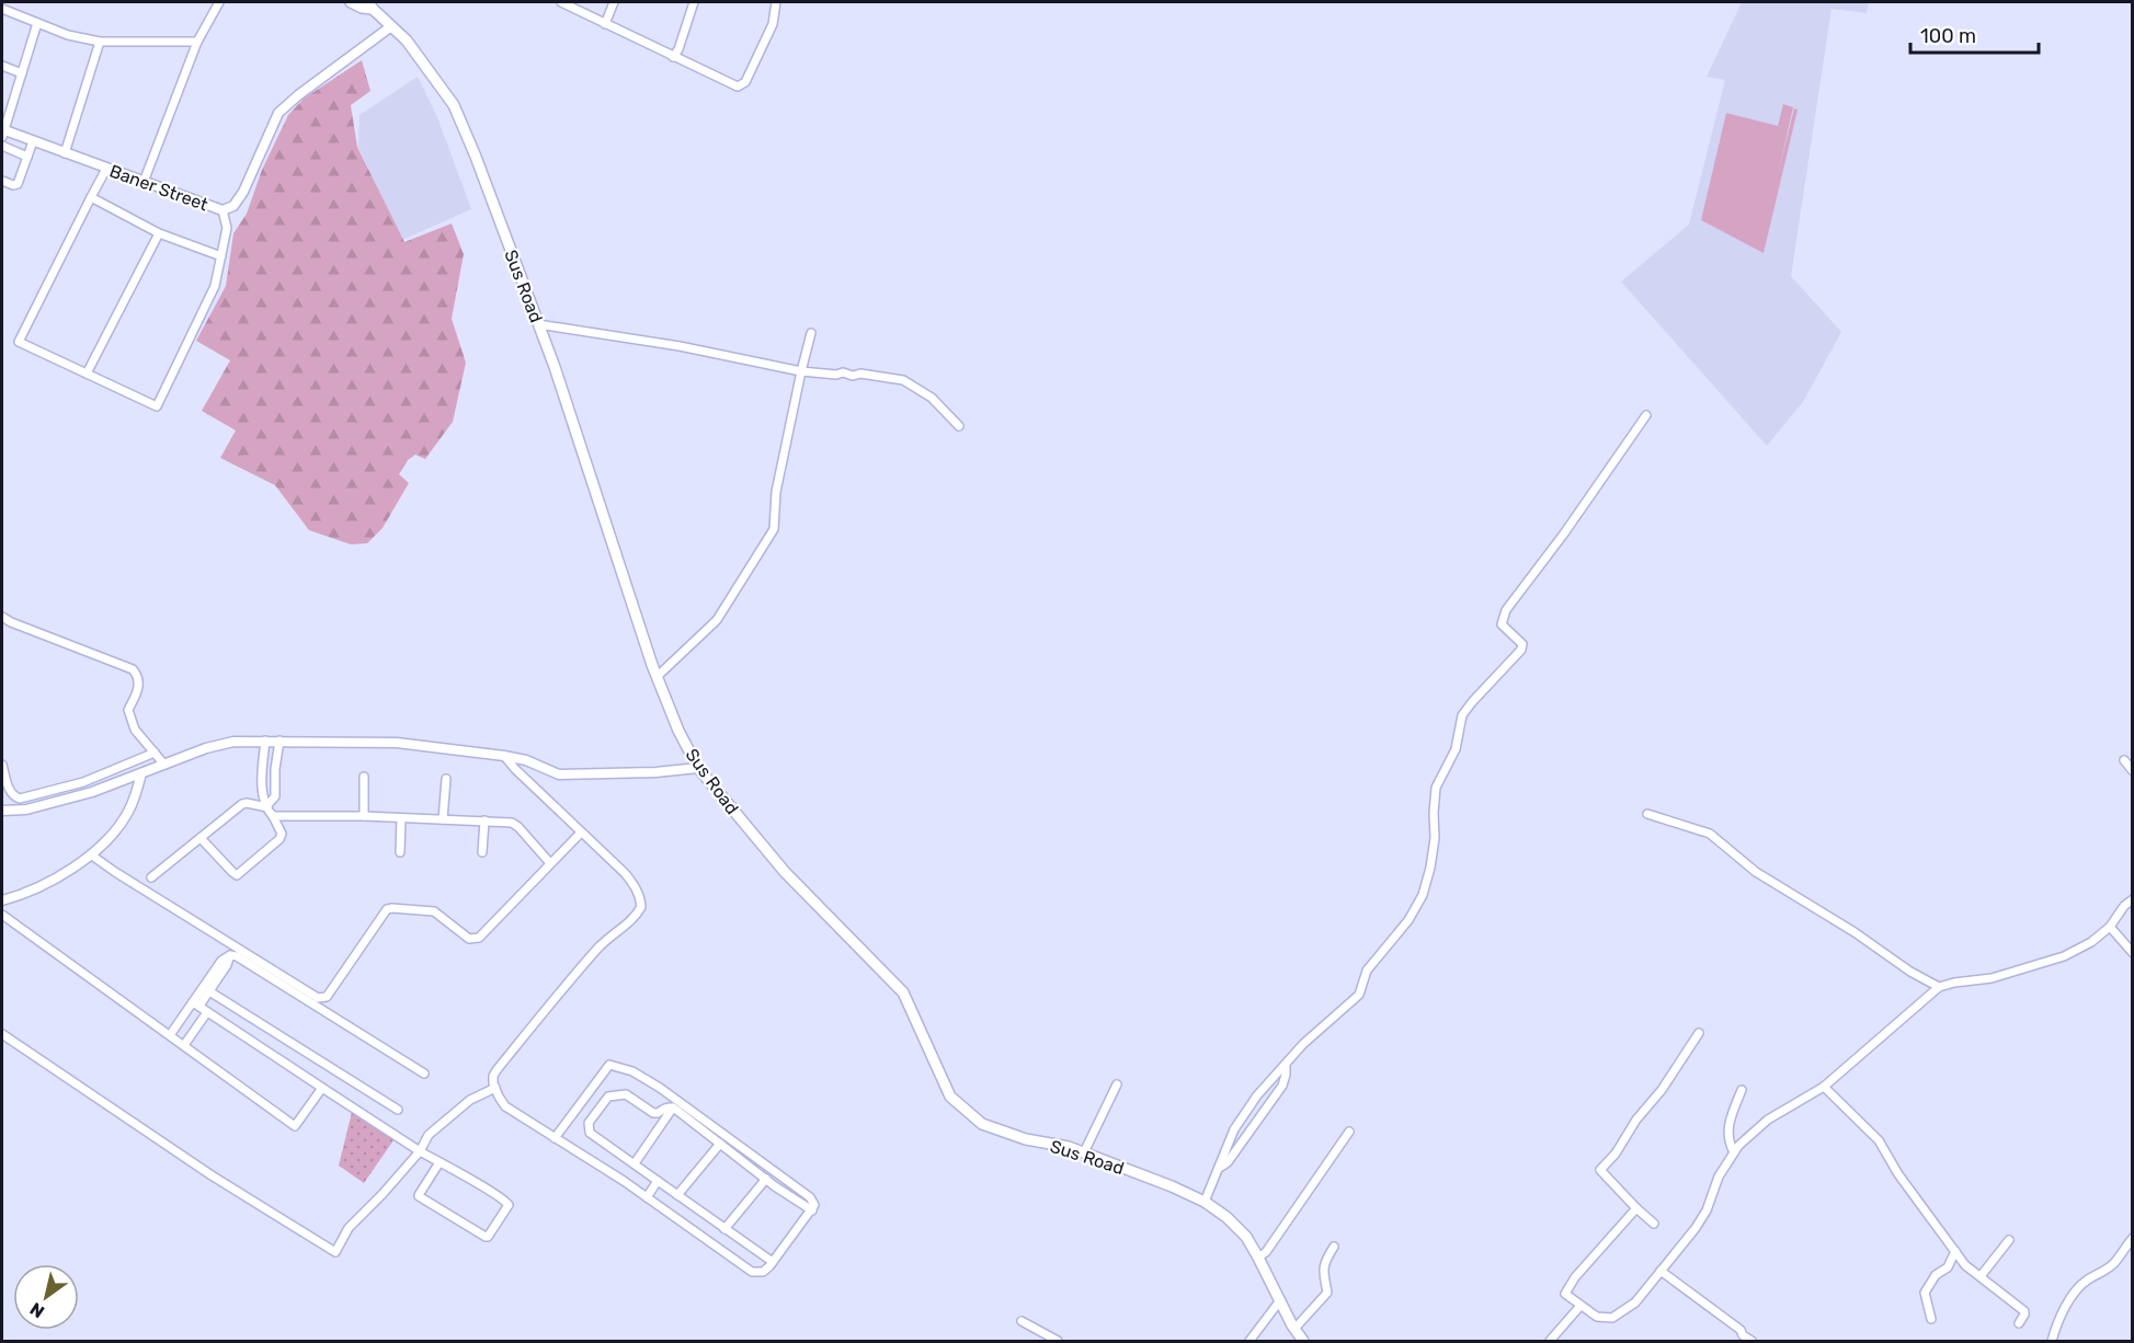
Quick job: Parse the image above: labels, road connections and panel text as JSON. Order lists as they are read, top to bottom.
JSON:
{
  "streets": {
    "main road": ["Sus Road"],
    "street": ["Baner Street"]
  },
  "crossings": [
    ["Baner Street", "Sus Road"]
  ],
  "scale_bar": "100 m",
  "north": "bottom left"
}
